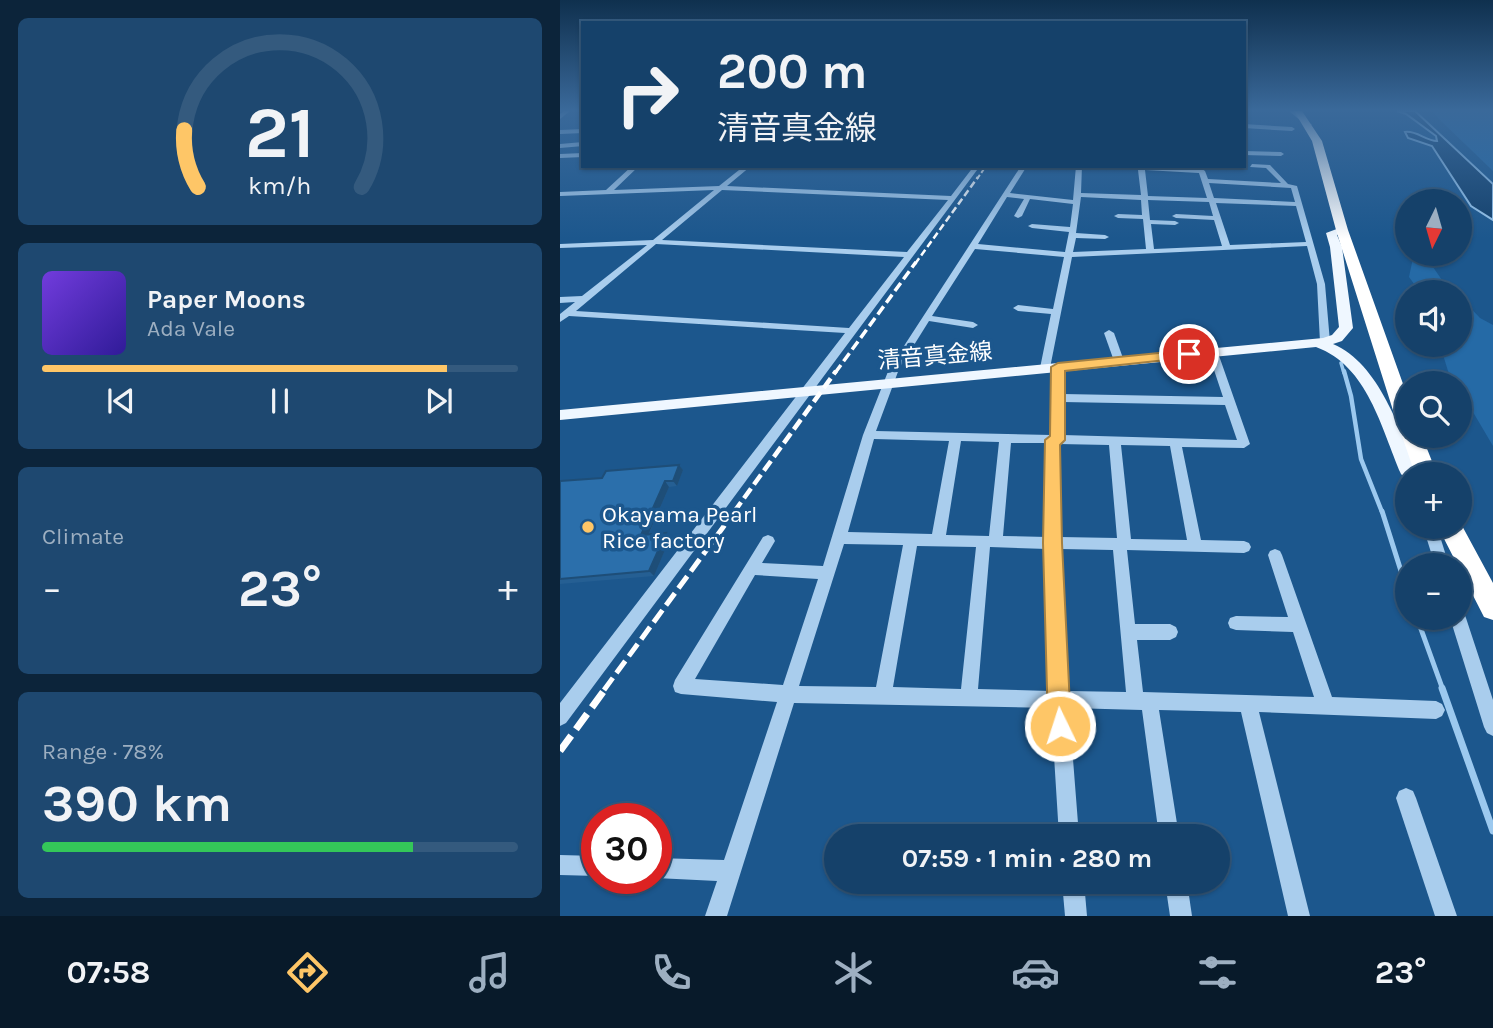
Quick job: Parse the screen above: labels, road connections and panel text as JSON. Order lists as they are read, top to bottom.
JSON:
{
  "streets": {
    "main road": ["清音真金線"]
  },
  "places": ["Okayama Pearl Rice factory"],
  "north": "bottom",
  "page": {
    "turn": ["200 m", "清音真金線"],
    "map_buttons": ["+", "−"],
    "song": ["Paper Moons", "Ada Vale"],
    "tile": [
      "Climate",
      ["Range · 78%", "390 km"]
    ],
    "heat": ["−", "23°", "+"],
    "limit": "30",
    "trip": "07:59 · 1 min · 280 m",
    "tabs": ["07:58", "23°"],
    "gauge": ["21", "km/h"]
  }
}
